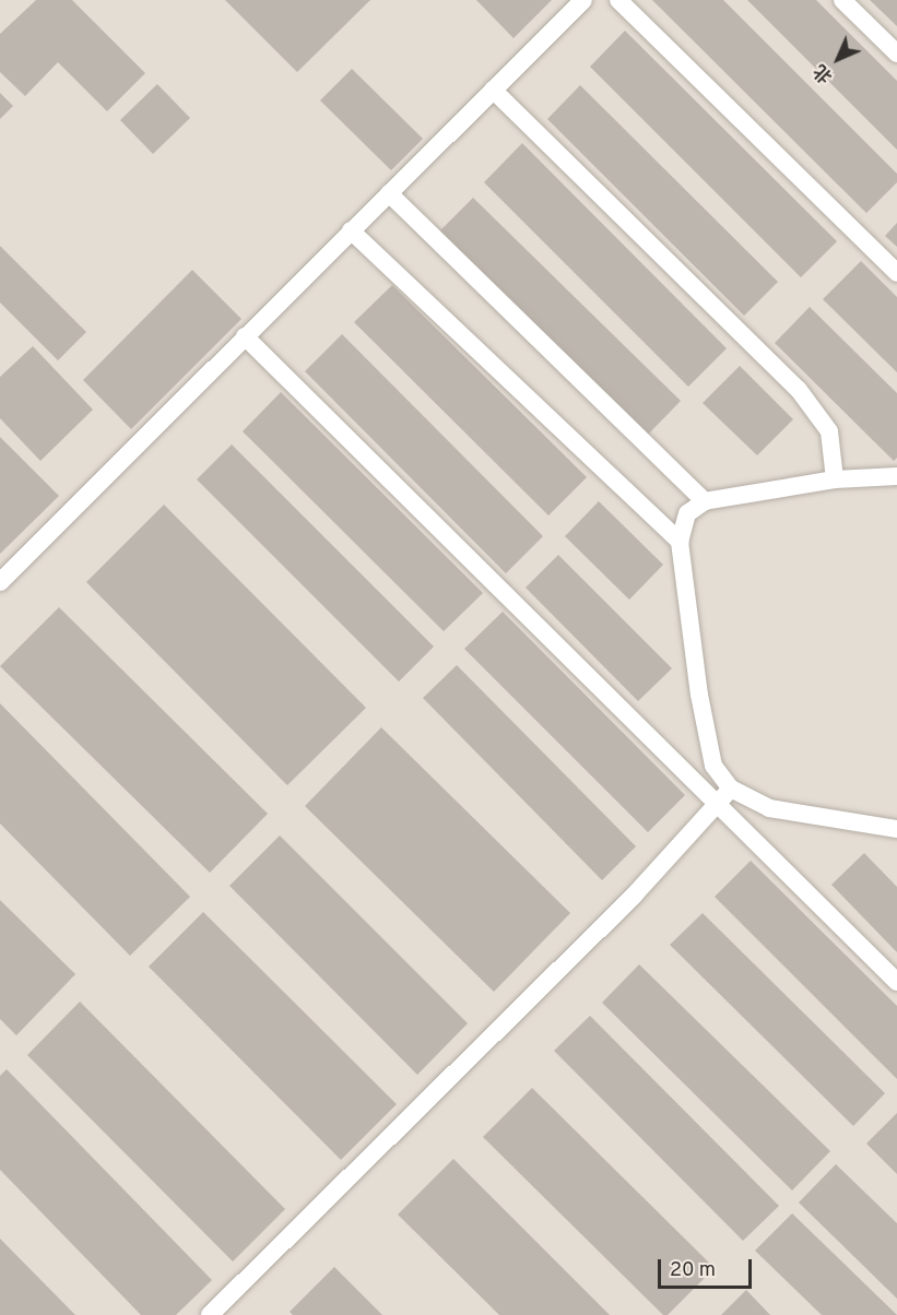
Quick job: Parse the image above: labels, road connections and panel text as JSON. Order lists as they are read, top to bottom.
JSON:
{
  "scale_bar": "20 m",
  "north": "bottom left"
}
